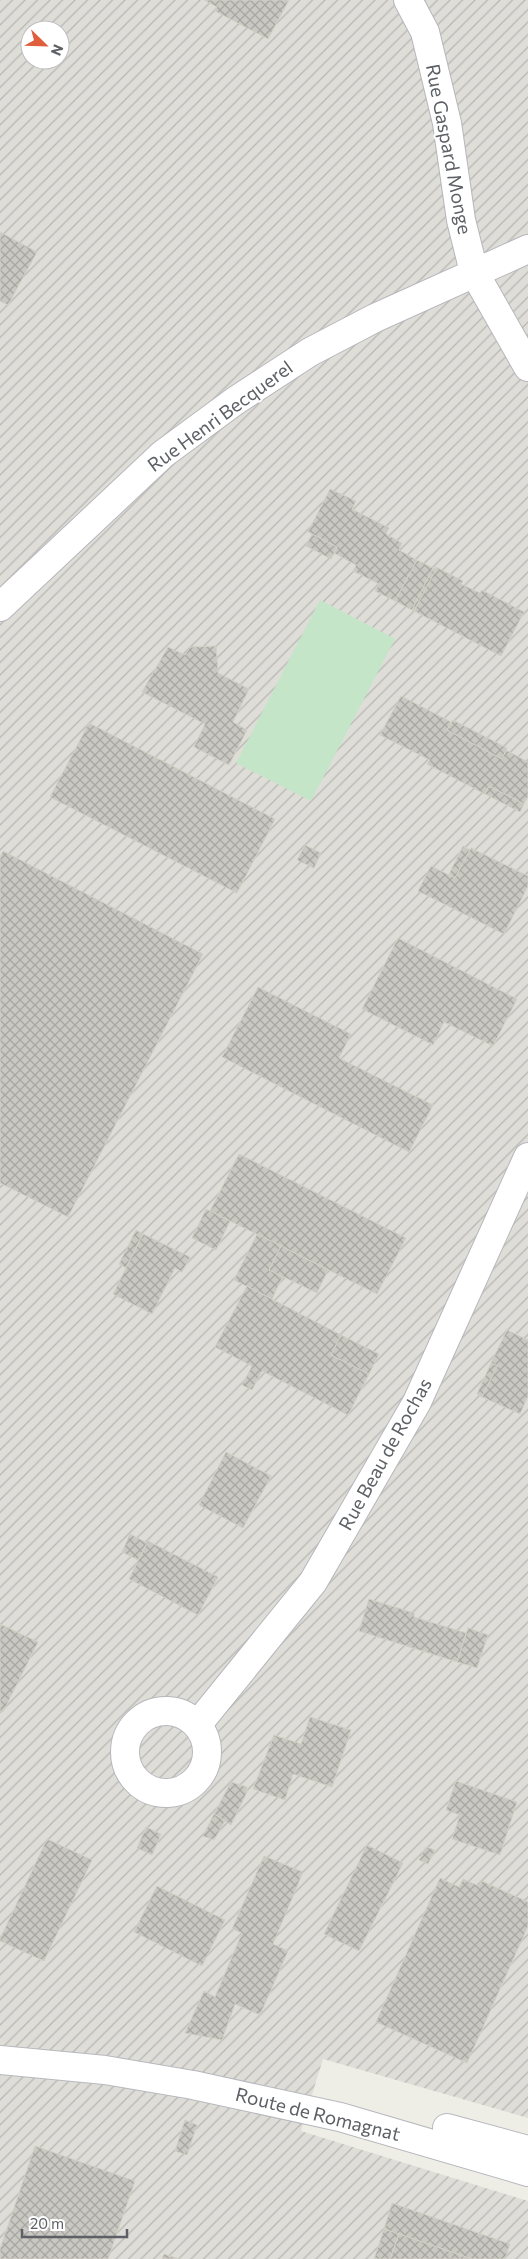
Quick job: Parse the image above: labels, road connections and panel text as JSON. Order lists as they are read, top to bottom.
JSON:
{
  "streets": {
    "street": [
      "Rue Gaspard Monge",
      "Rue Henri Becquerel",
      "Rue Beau de Rochas",
      "Route de Romagnat"
    ]
  },
  "crossings": [
    ["Rue Gaspard Monge", "Rue Henri Becquerel"]
  ],
  "scale_bar": "20 m",
  "north": "bottom right"
}
